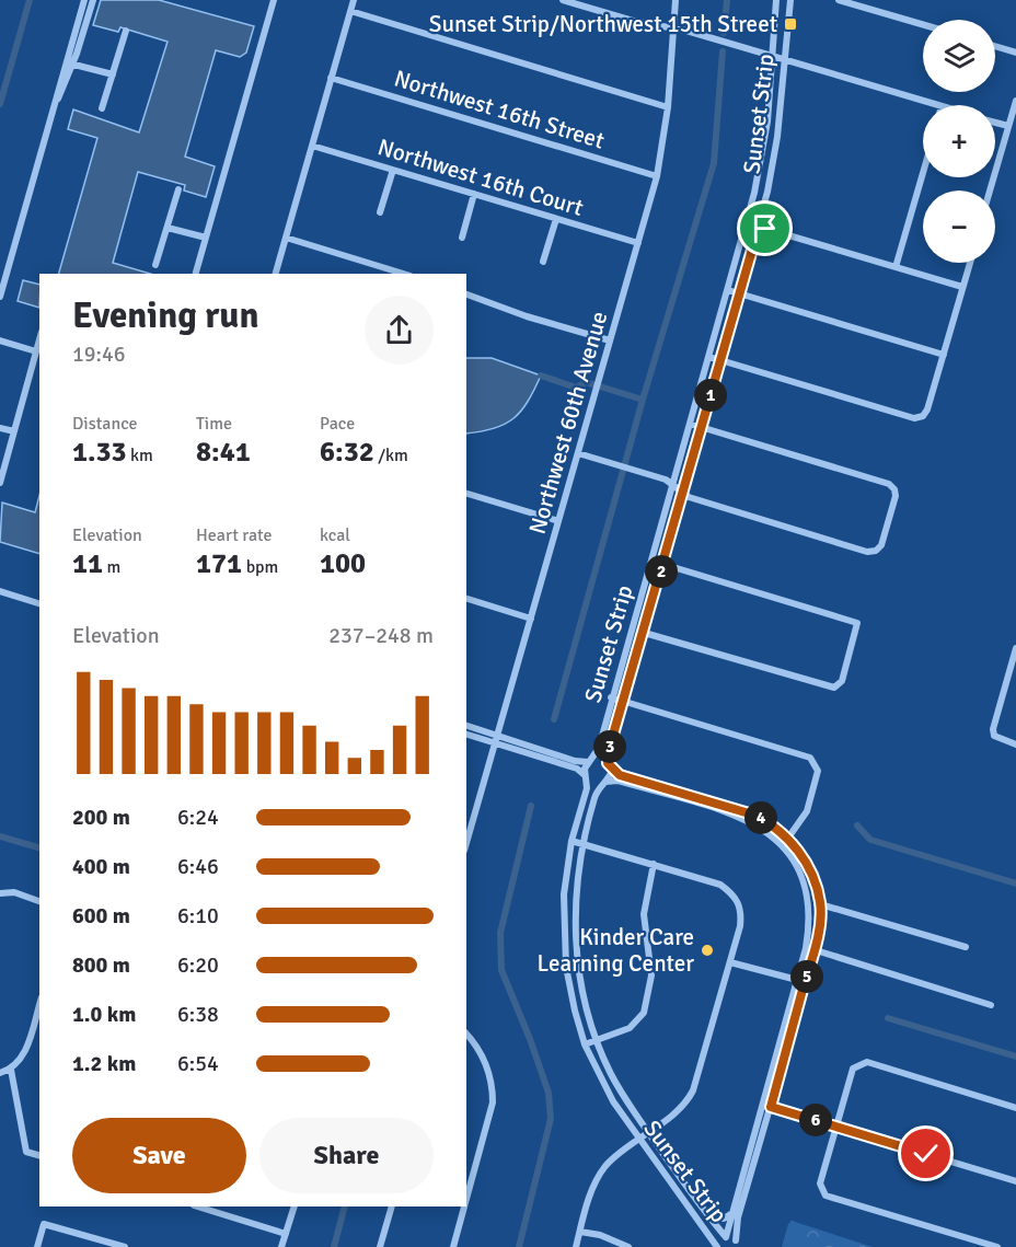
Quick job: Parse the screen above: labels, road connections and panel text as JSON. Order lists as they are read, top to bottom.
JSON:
{
  "streets": {
    "street": [
      "Northwest 16th Street",
      "Sunset Strip",
      "Northwest 16th Court",
      "Northwest 60th Avenue"
    ]
  },
  "crossings": [
    ["Northwest 16th Street", "Northwest 60th Avenue"],
    ["Northwest 16th Court", "Northwest 60th Avenue"]
  ],
  "places": {
    "transit": ["Sunset Strip/Northwest 15th Street"],
    "other": ["Kinder Care Learning Center"]
  },
  "page": {
    "map_buttons": ["+", "−"],
    "heading": ["Evening run", "19:46"],
    "pins": [
      "1",
      "2",
      "3",
      "4",
      "5",
      "6"
    ],
    "stats": [
      ["Distance", "1.33 km"],
      ["Time", "8:41"],
      ["Pace", "6:32 /km"],
      ["Elevation", "11 m"],
      ["Heart rate", "171 bpm"],
      ["kcal", "100"]
    ],
    "chart": ["Elevation", "237–248 m"],
    "list": [
      {
        "name": "200 m",
        "note": "6:24"
      },
      {
        "name": "400 m",
        "note": "6:46"
      },
      {
        "name": "600 m",
        "note": "6:10"
      },
      {
        "name": "800 m",
        "note": "6:20"
      },
      {
        "name": "1.0 km",
        "note": "6:38"
      },
      {
        "name": "1.2 km",
        "note": "6:54"
      }
    ],
    "buttons": ["Save", "Share"]
  }
}
